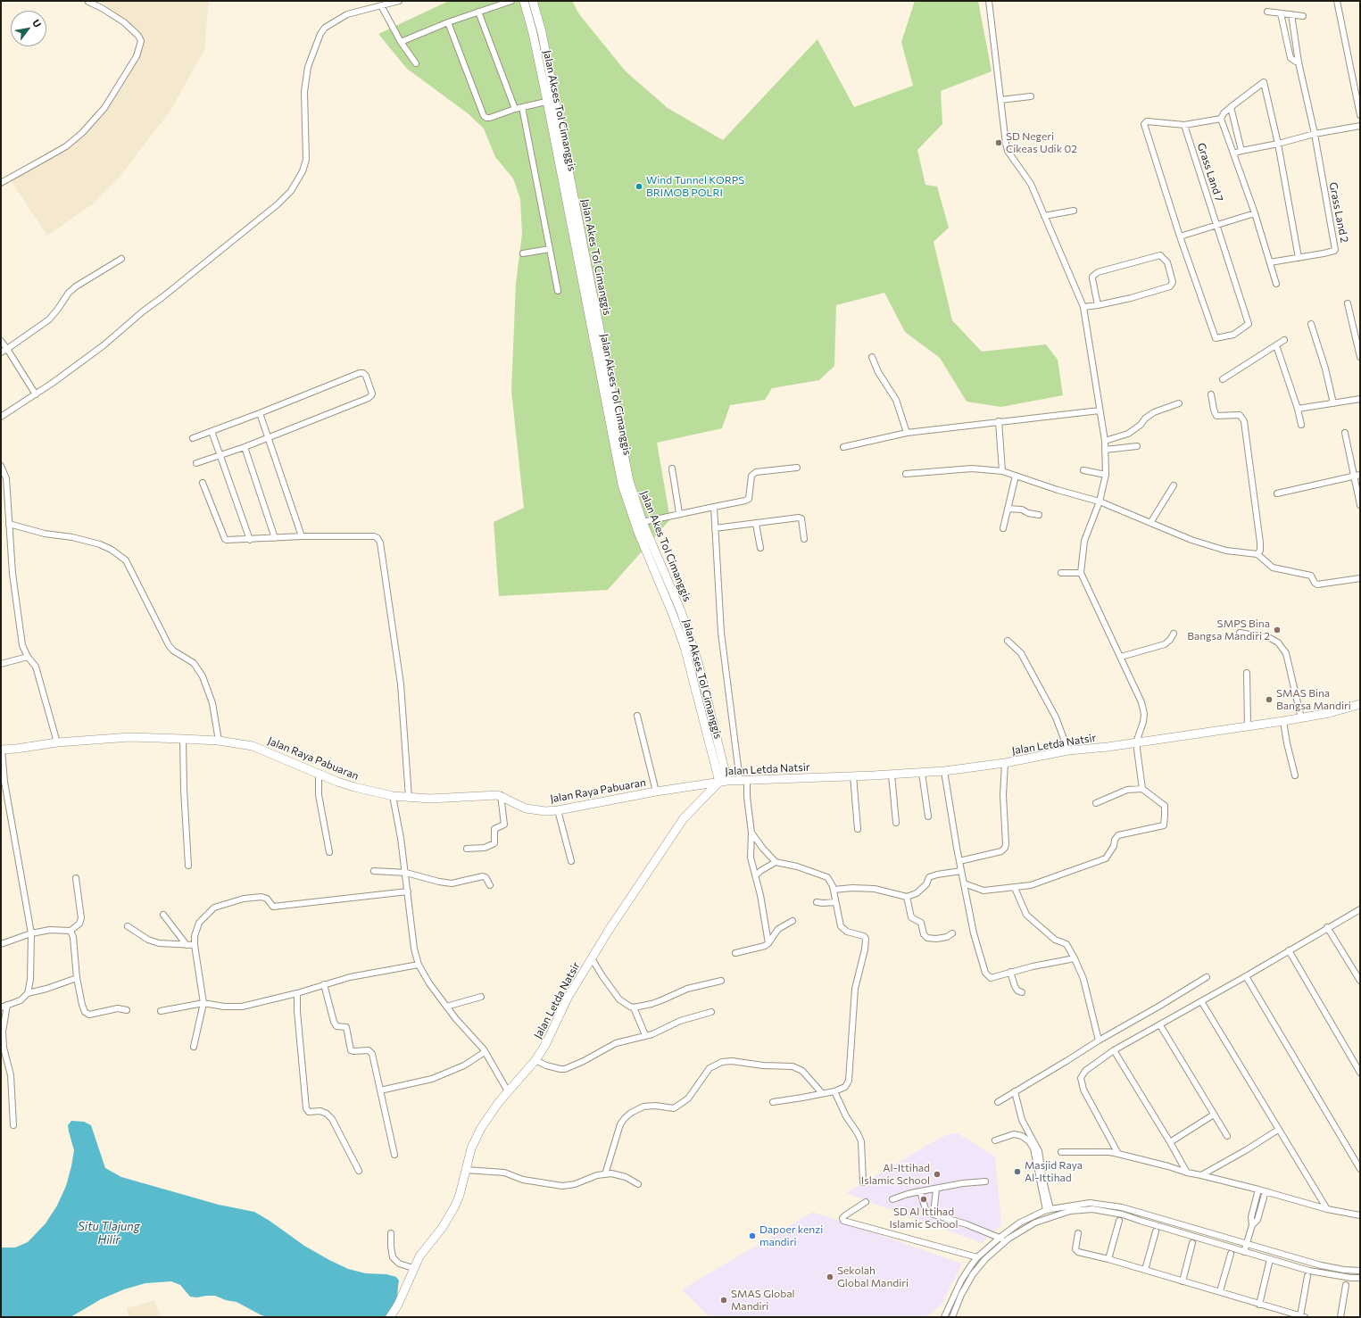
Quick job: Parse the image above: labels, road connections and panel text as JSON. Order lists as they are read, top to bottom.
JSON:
{
  "streets": {
    "main road": [
      "Jalan Akses Tol Cimanggis",
      "Jalan Akes Tol Cimanggis",
      "Jalan Letda Natsir",
      "Jalan Raya Pabuaran"
    ],
    "street": ["Grass Land 7", "Grass Land 2"]
  },
  "crossings": [
    ["Jalan Akses Tol Cimanggis", "Jalan Akes Tol Cimanggis"],
    ["Jalan Akses Tol Cimanggis", "Jalan Letda Natsir"],
    ["Jalan Akses Tol Cimanggis", "Jalan Raya Pabuaran"],
    ["Jalan Akes Tol Cimanggis", "Jalan Letda Natsir"],
    ["Jalan Akes Tol Cimanggis", "Jalan Raya Pabuaran"],
    ["Jalan Letda Natsir", "Jalan Raya Pabuaran"]
  ],
  "water": ["Situ Tlajung Hilir"],
  "places": [
    "SD Negeri Cikeas Udik 02",
    "Wind Tunnel KORPS BRIMOB POLRI",
    "SMPS Bina Bangsa Mandiri 2",
    "SMAS Bina Bangsa Mandiri",
    "Masjid Raya Al-Ittihad",
    "Al-Ittihad Islamic School",
    "SD Al Ittihad Islamic School",
    "Dapoer kenzi mandiri",
    "Sekolah Global Mandiri",
    "SMAS Global Mandiri"
  ],
  "north": "top right"
}
